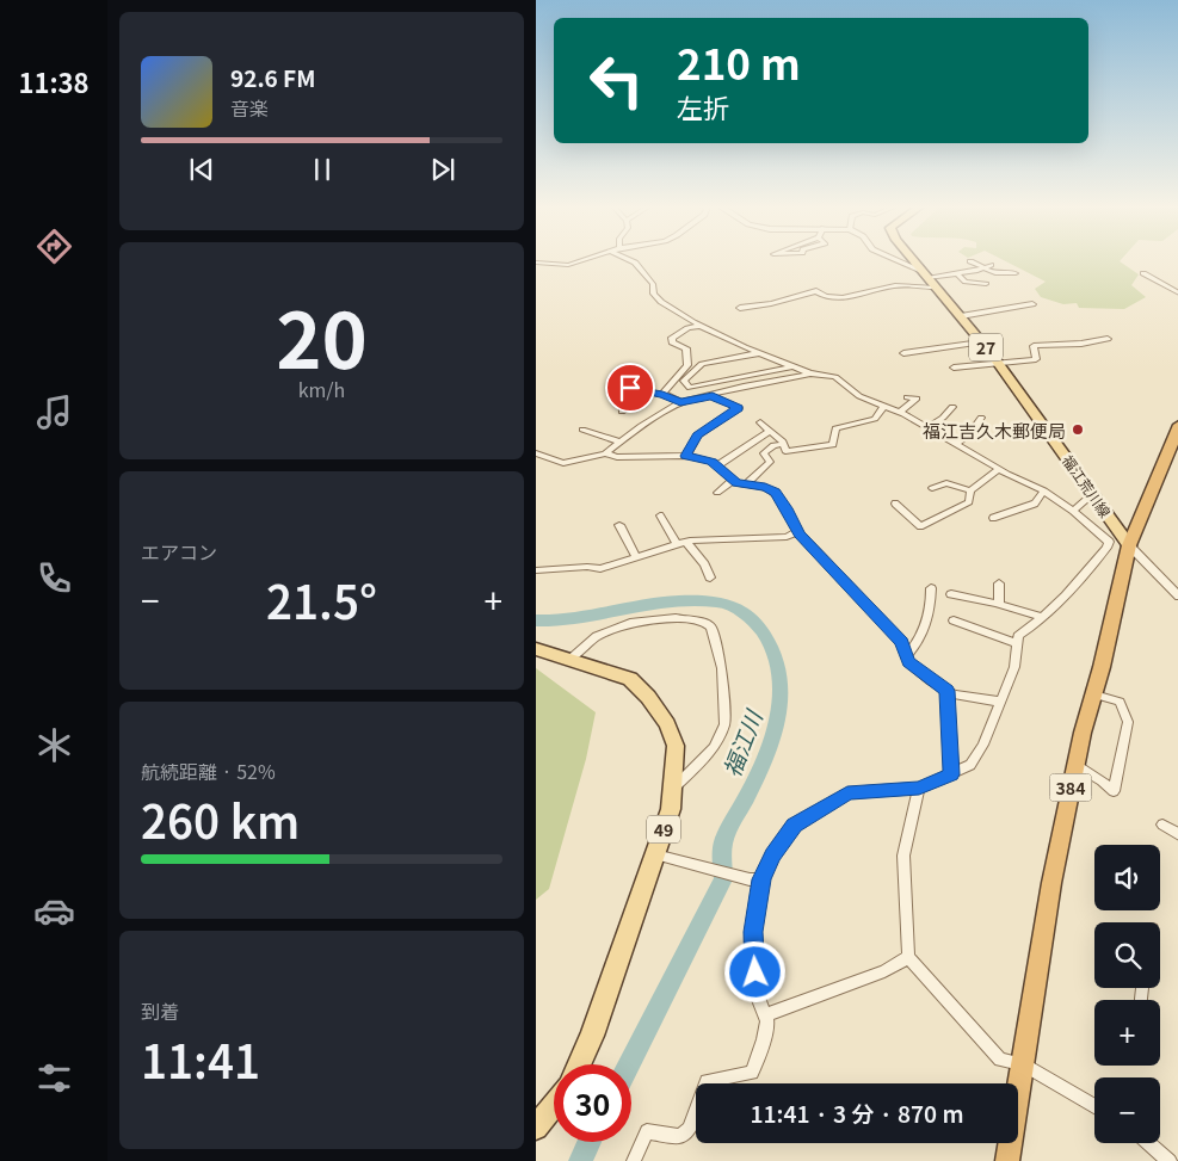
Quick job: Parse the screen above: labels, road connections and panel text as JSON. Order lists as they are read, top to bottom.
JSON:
{
  "streets": {
    "highway": ["384"],
    "main road": ["27", "福江荒川線", "49"]
  },
  "crossings": [
    ["福江荒川線", "384"]
  ],
  "water": ["福江川"],
  "places": ["福江吉久木郵便局"],
  "page": {
    "tabs": "11:38",
    "turn": ["210 m", "左折"],
    "song": ["92.6 FM", "音楽"],
    "tile": [
      ["20", "km/h"],
      "エアコン",
      ["航続距離 · 52%", "260 km"],
      ["到着", "11:41"]
    ],
    "heat": ["−", "21.5°", "+"],
    "map_buttons": ["+", "−"],
    "limit": "30",
    "trip": "11:41 · 3 分 · 870 m"
  }
}
